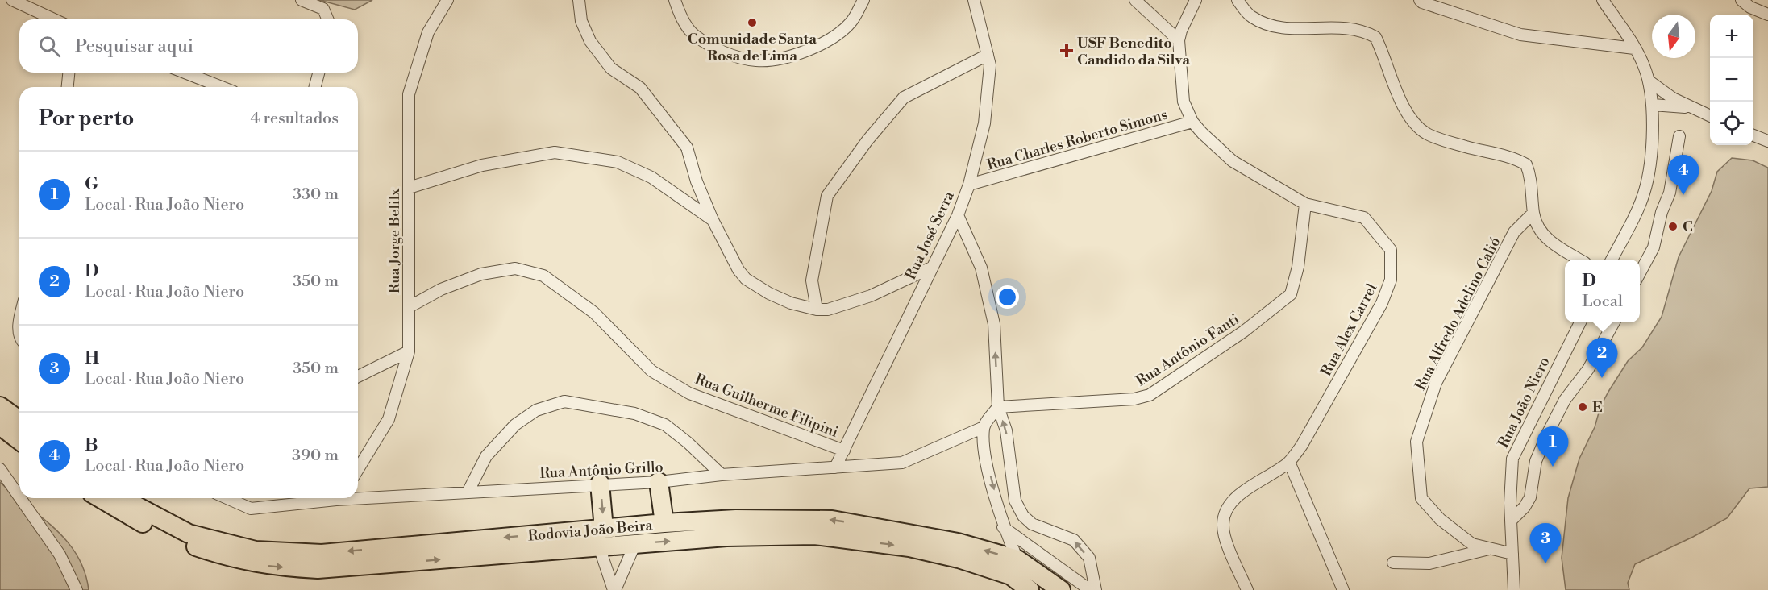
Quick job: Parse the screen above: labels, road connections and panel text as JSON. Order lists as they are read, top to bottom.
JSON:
{
  "streets": {
    "main road": ["Rodovia João Beira"],
    "street": [
      "Rua Charles Roberto Simons",
      "Rua José Serra",
      "Rua Jorge Belilx",
      "Rua Alfredo Adelino Calió",
      "Rua Alex Carrel",
      "Rua Antônio Fanti",
      "Rua João Niero",
      "Rua Guilherme Filipini",
      "Rua Antônio Grillo"
    ]
  },
  "crossings": [
    ["Rua Charles Roberto Simons", "Rua José Serra"],
    ["Rua Charles Roberto Simons", "Rua Alex Carrel"],
    ["Rua José Serra", "Rua Guilherme Filipini"],
    ["Rua José Serra", "Rua Antônio Grillo"],
    ["Rua Jorge Belilx", "Rua Guilherme Filipini"],
    ["Rua Alfredo Adelino Calió", "Rua João Niero"],
    ["Rua Alex Carrel", "Rua Antônio Fanti"]
  ],
  "places": {
    "other": ["Comunidade Santa Rosa de Lima", "C", "E"],
    "health": ["USF Benedito Candido da Silva"]
  },
  "north": "bottom",
  "page": {
    "map_buttons": ["+", "−"],
    "search": "Pesquisar aqui",
    "heading": ["Por perto", "4 resultados"],
    "list": [
      {
        "mark": "1",
        "name": "G",
        "note": "Local · Rua João Niero",
        "value": "330 m"
      },
      {
        "mark": "2",
        "name": "D",
        "note": "Local · Rua João Niero",
        "value": "350 m"
      },
      {
        "mark": "3",
        "name": "H",
        "note": "Local · Rua João Niero",
        "value": "350 m"
      },
      {
        "mark": "4",
        "name": "B",
        "note": "Local · Rua João Niero",
        "value": "390 m"
      }
    ],
    "pins": [
      "4",
      "2",
      "1",
      "3"
    ],
    "popup": ["D", "Local"]
  }
}
